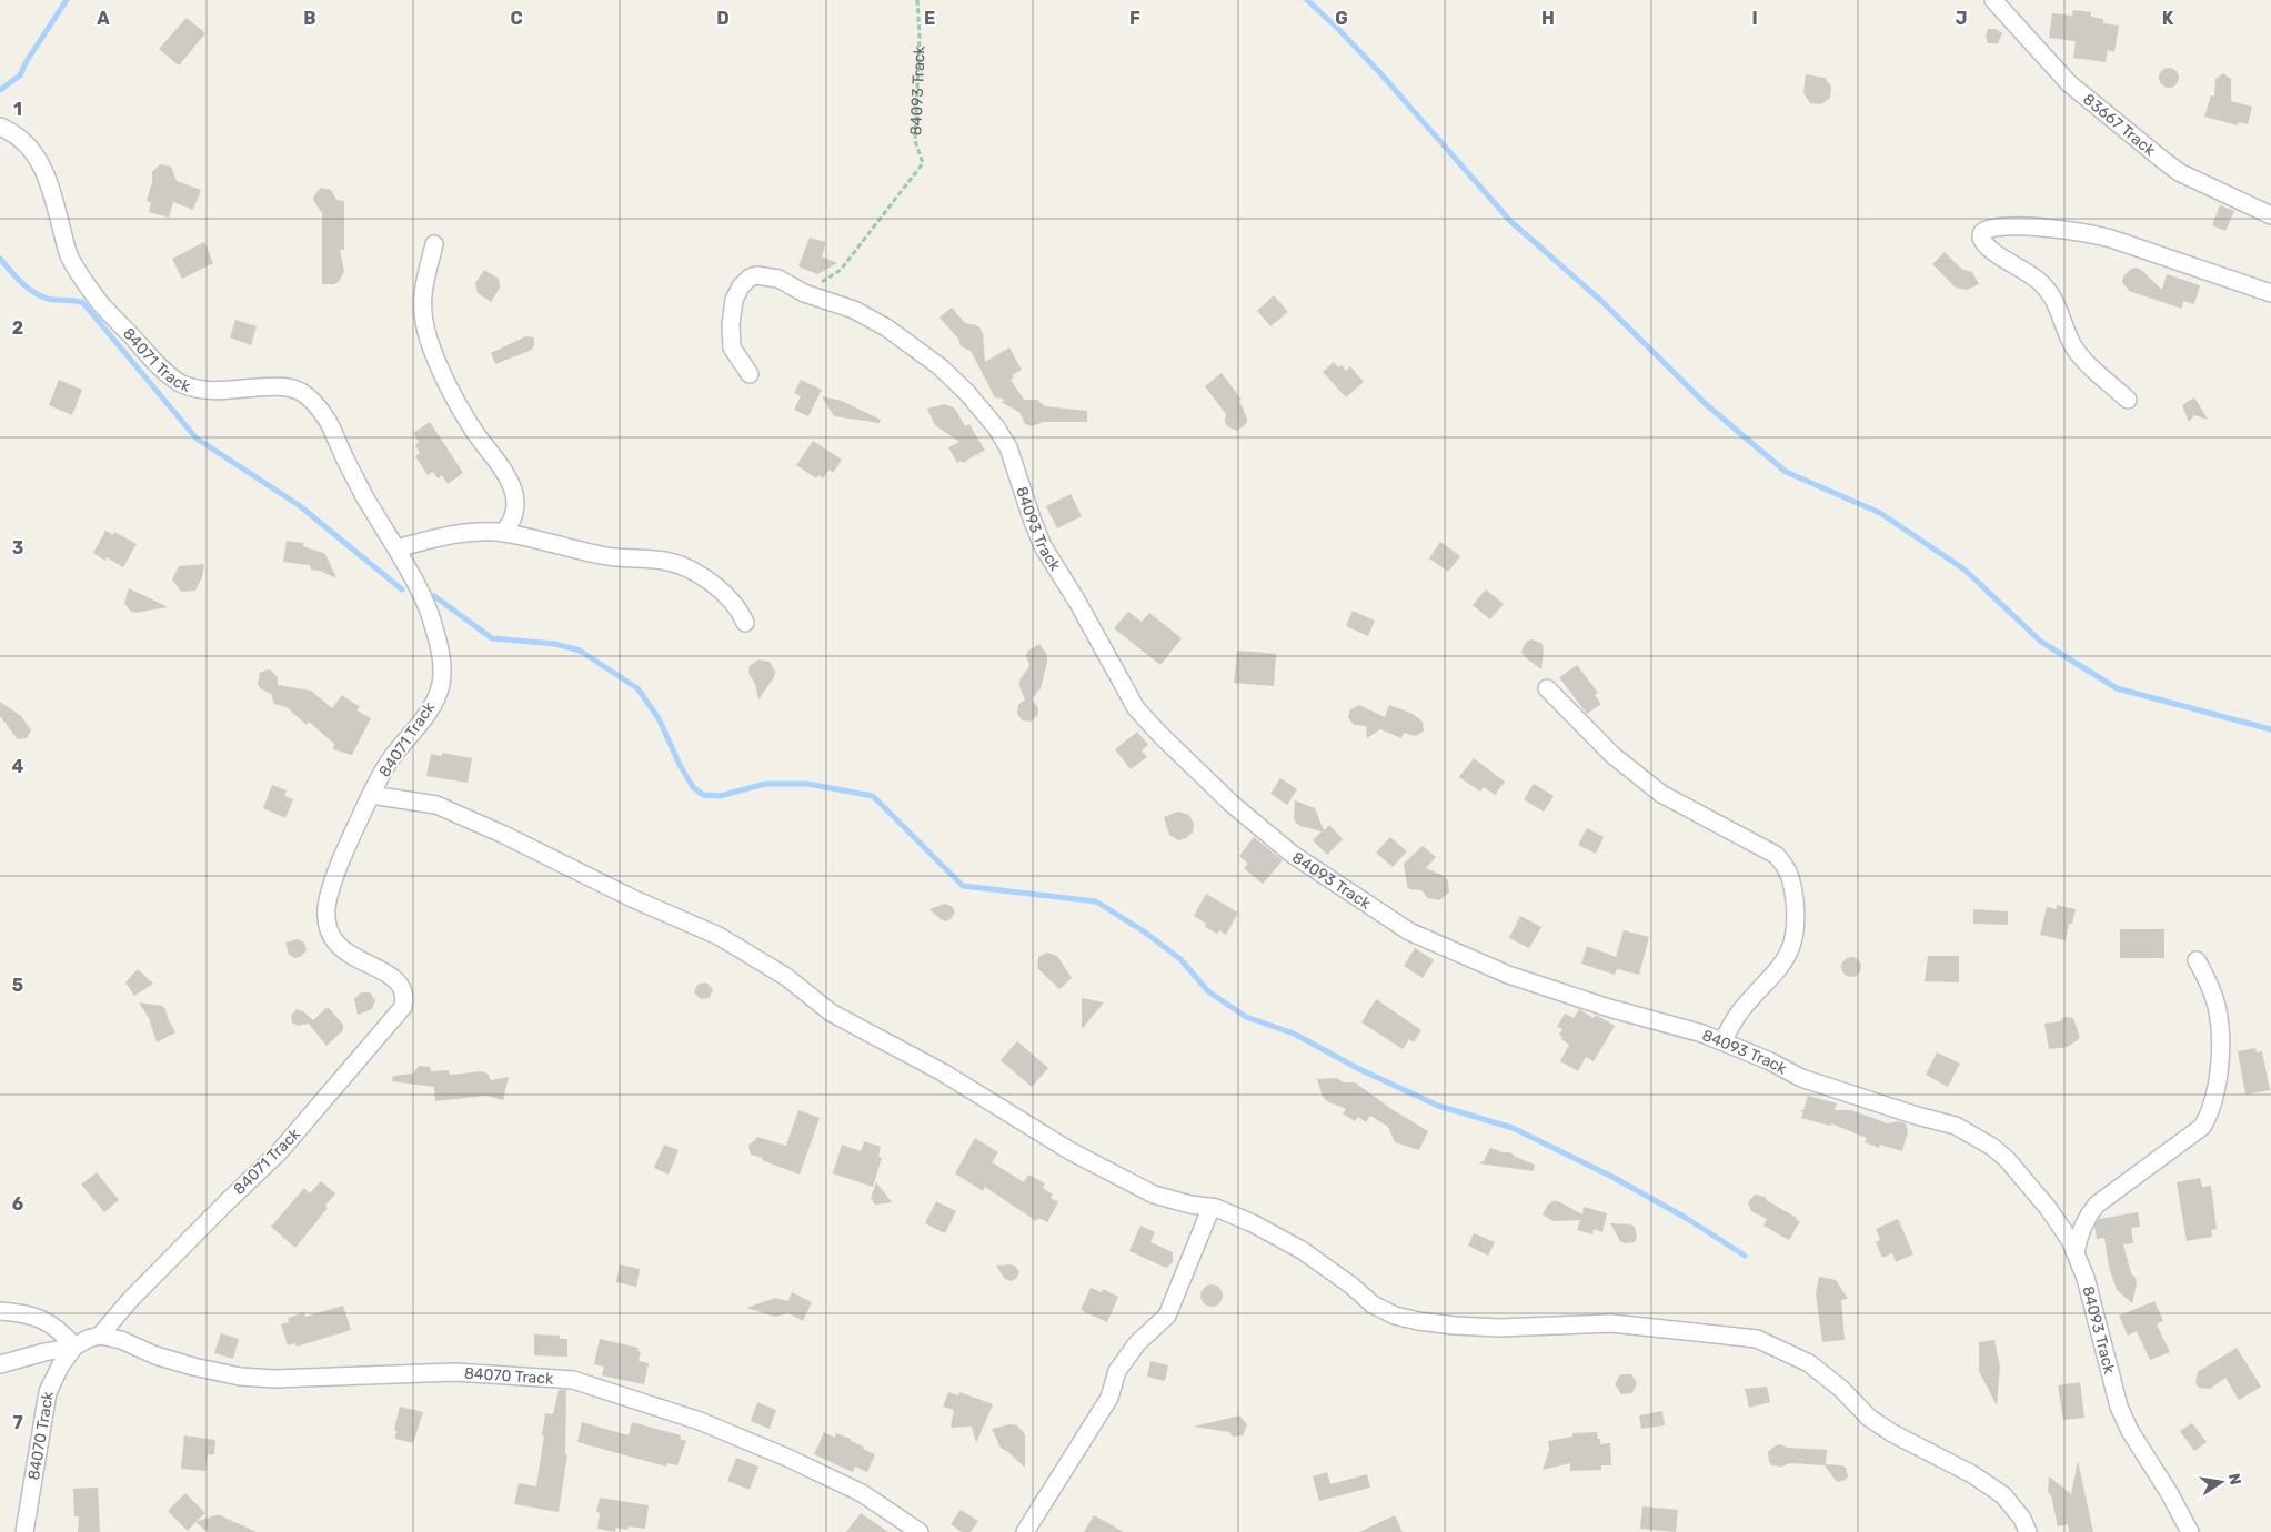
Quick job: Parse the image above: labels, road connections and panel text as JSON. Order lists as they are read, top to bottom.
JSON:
{
  "streets": {
    "street": [
      "84093 Track",
      "83667 Track",
      "84071 Track",
      "84070 Track"
    ]
  },
  "crossings": [
    ["84071 Track", "84070 Track"]
  ],
  "north": "right",
  "grid": {
    "columns": [
      "A",
      "B",
      "C",
      "D",
      "E",
      "F",
      "G",
      "H",
      "I",
      "J",
      "K"
    ],
    "rows": [
      "1",
      "2",
      "3",
      "4",
      "5",
      "6",
      "7"
    ]
  }
}
